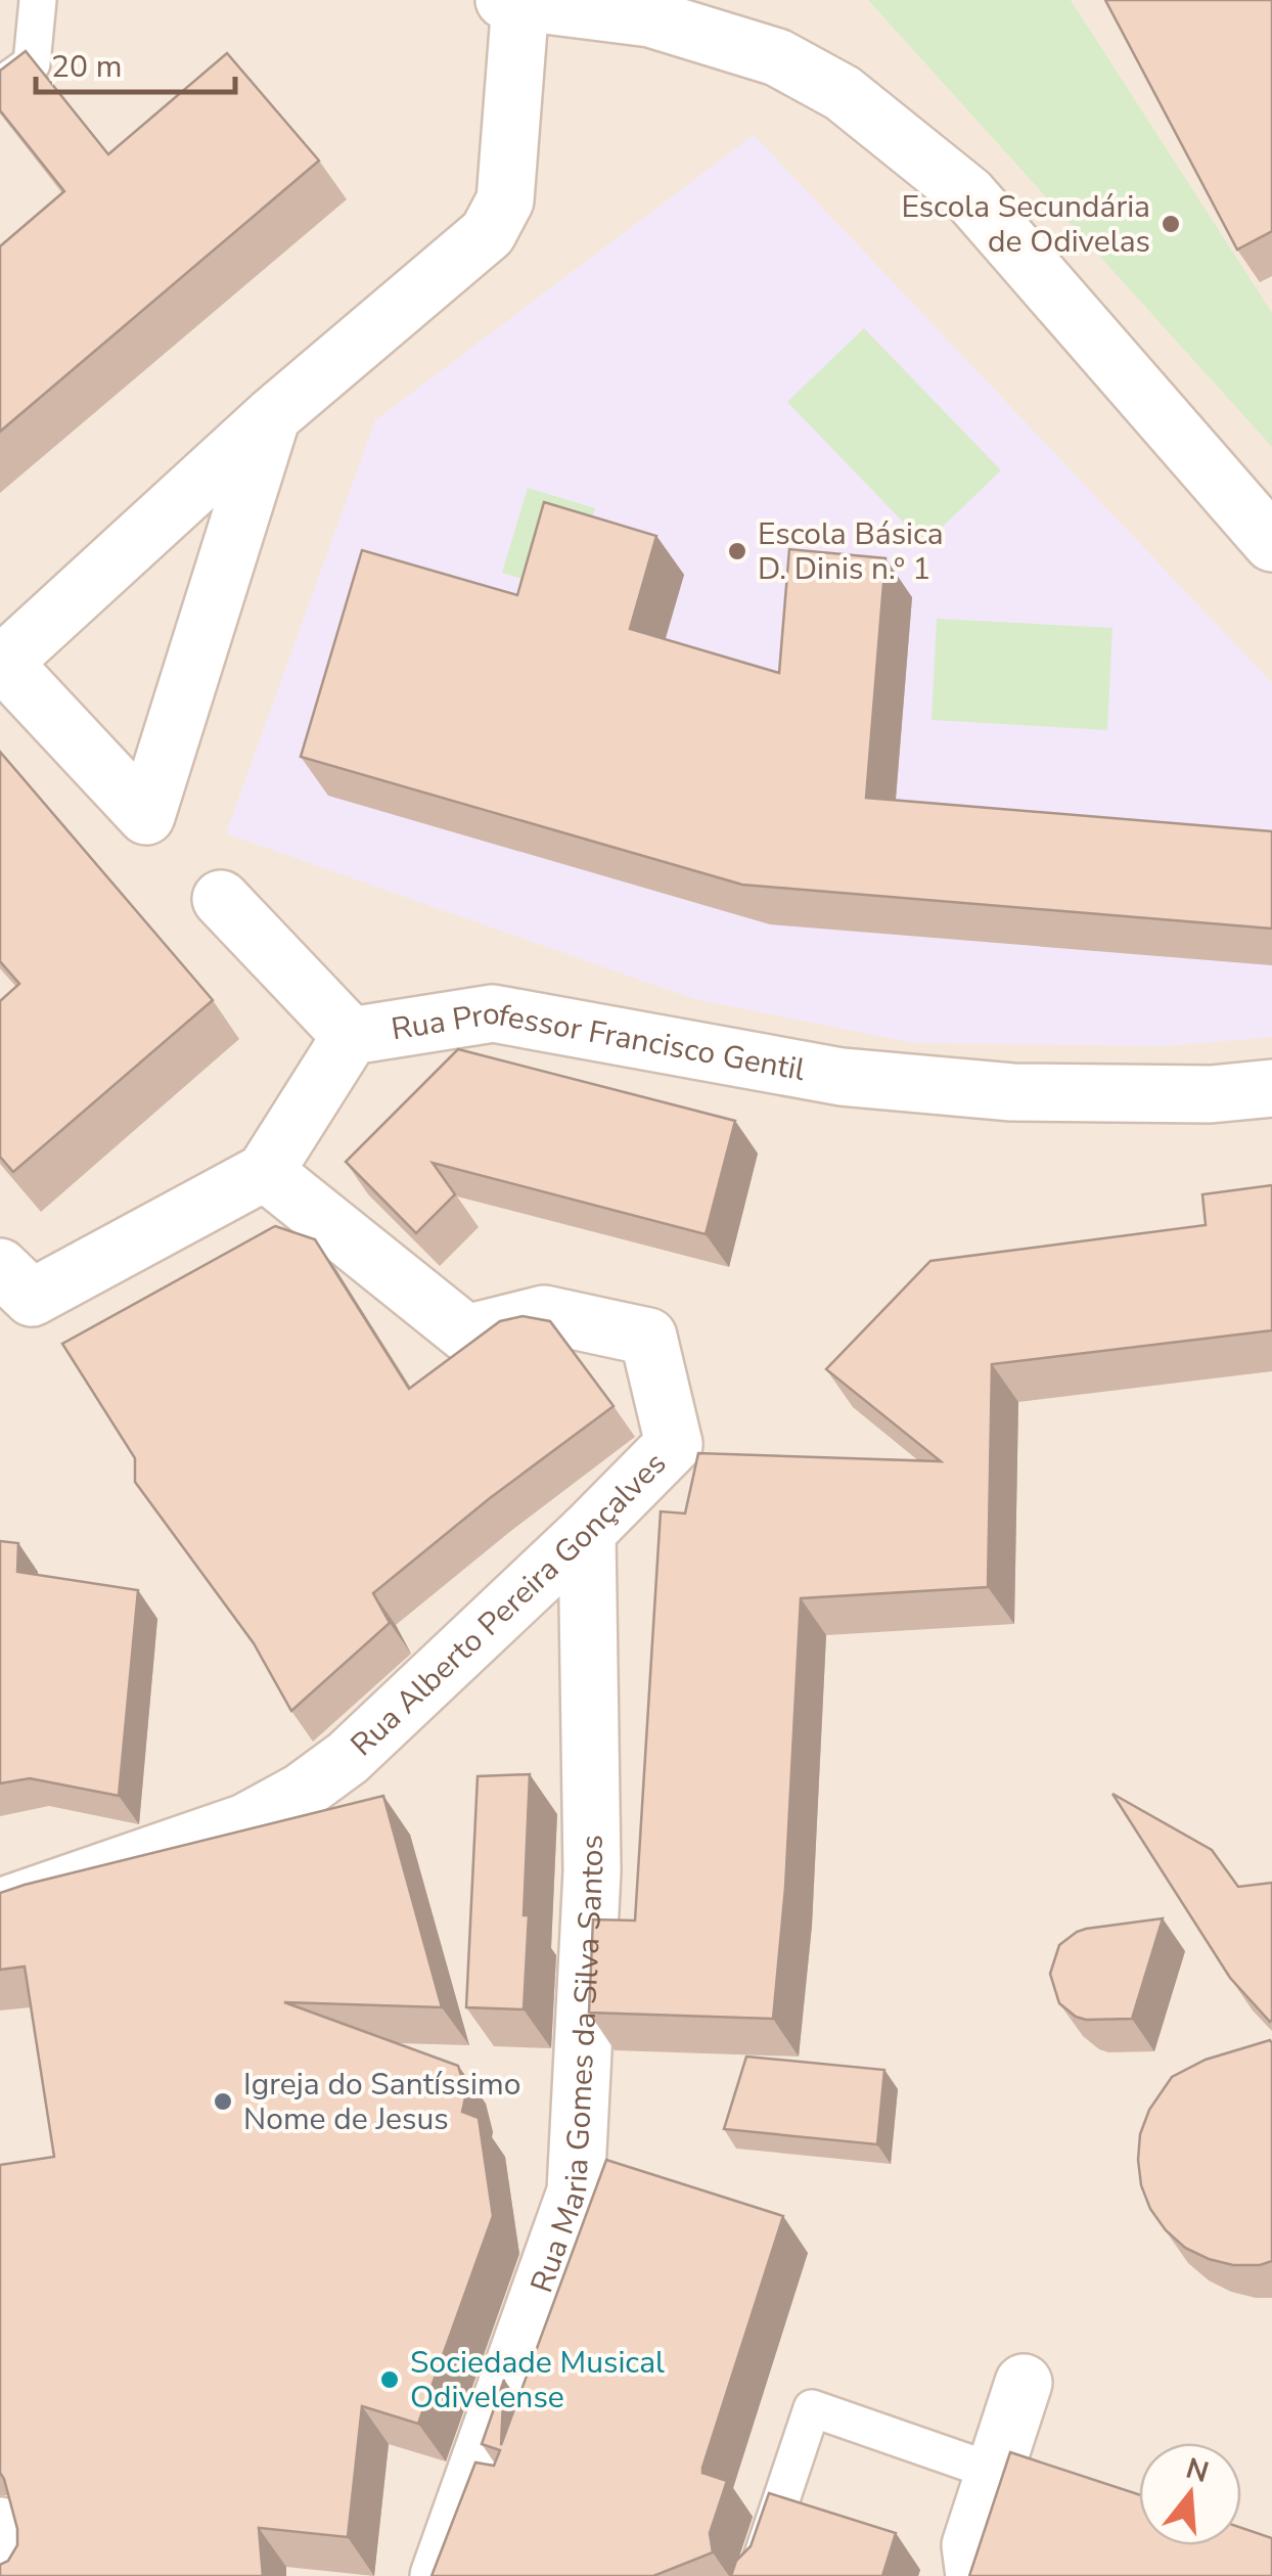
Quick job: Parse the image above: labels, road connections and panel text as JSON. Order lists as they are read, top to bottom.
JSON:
{
  "streets": {
    "street": ["Rua Professor Francisco Gentil", "Rua Alberto Pereira Gonçalves", "Rua Maria Gomes da Silva Santos"]
  },
  "crossings": [
    ["Rua Professor Francisco Gentil", "Rua Alberto Pereira Gonçalves"],
    ["Rua Alberto Pereira Gonçalves", "Rua Maria Gomes da Silva Santos"]
  ],
  "places": [
    "Escola Secundária de Odivelas",
    "Escola Básica D. Dinis n.º 1",
    "Igreja do Santíssimo Nome de Jesus",
    "Sociedade Musical Odivelense"
  ],
  "scale_bar": "20 m",
  "north": "top"
}
